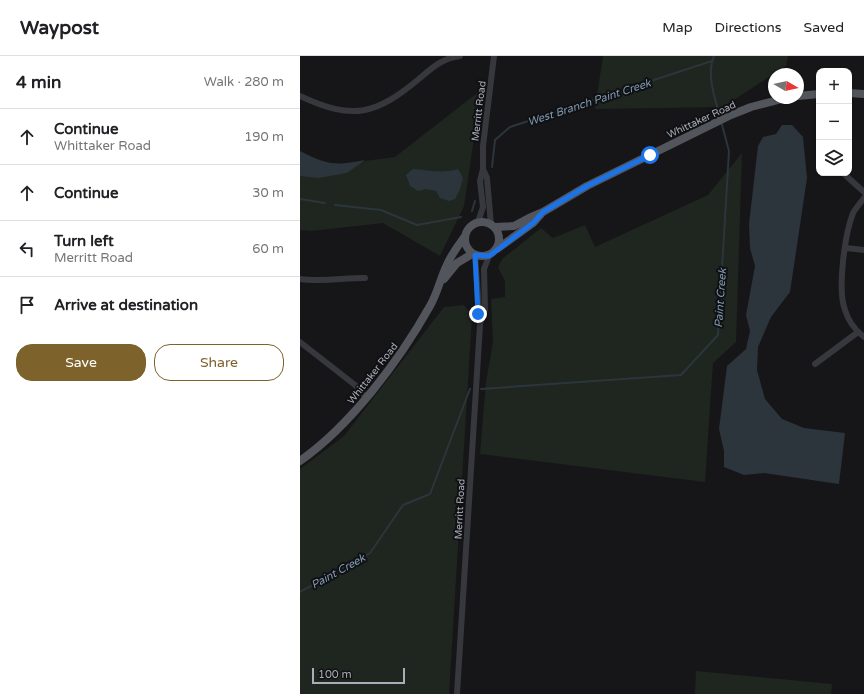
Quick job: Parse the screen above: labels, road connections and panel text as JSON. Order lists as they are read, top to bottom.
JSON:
{
  "streets": {
    "main road": ["Whittaker Road"],
    "street": ["Merritt Road"]
  },
  "crossings": [
    ["Merritt Road", "Whittaker Road"]
  ],
  "water": ["West Branch Paint Creek", "Paint Creek"],
  "scale_bar": "100 m",
  "north": "right",
  "page": {
    "header": "Waypost",
    "nav": ["Map", "Directions", "Saved"],
    "heading": ["4 min", "Walk · 280 m"],
    "map_buttons": ["+", "−"],
    "list": [
      ["Continue", "Whittaker Road", "190 m"],
      ["Continue", "30 m"],
      ["Turn left", "Merritt Road", "60 m"],
      "Arrive at destination"
    ],
    "buttons": ["Save", "Share"],
    "scale": "100 m"
  }
}
